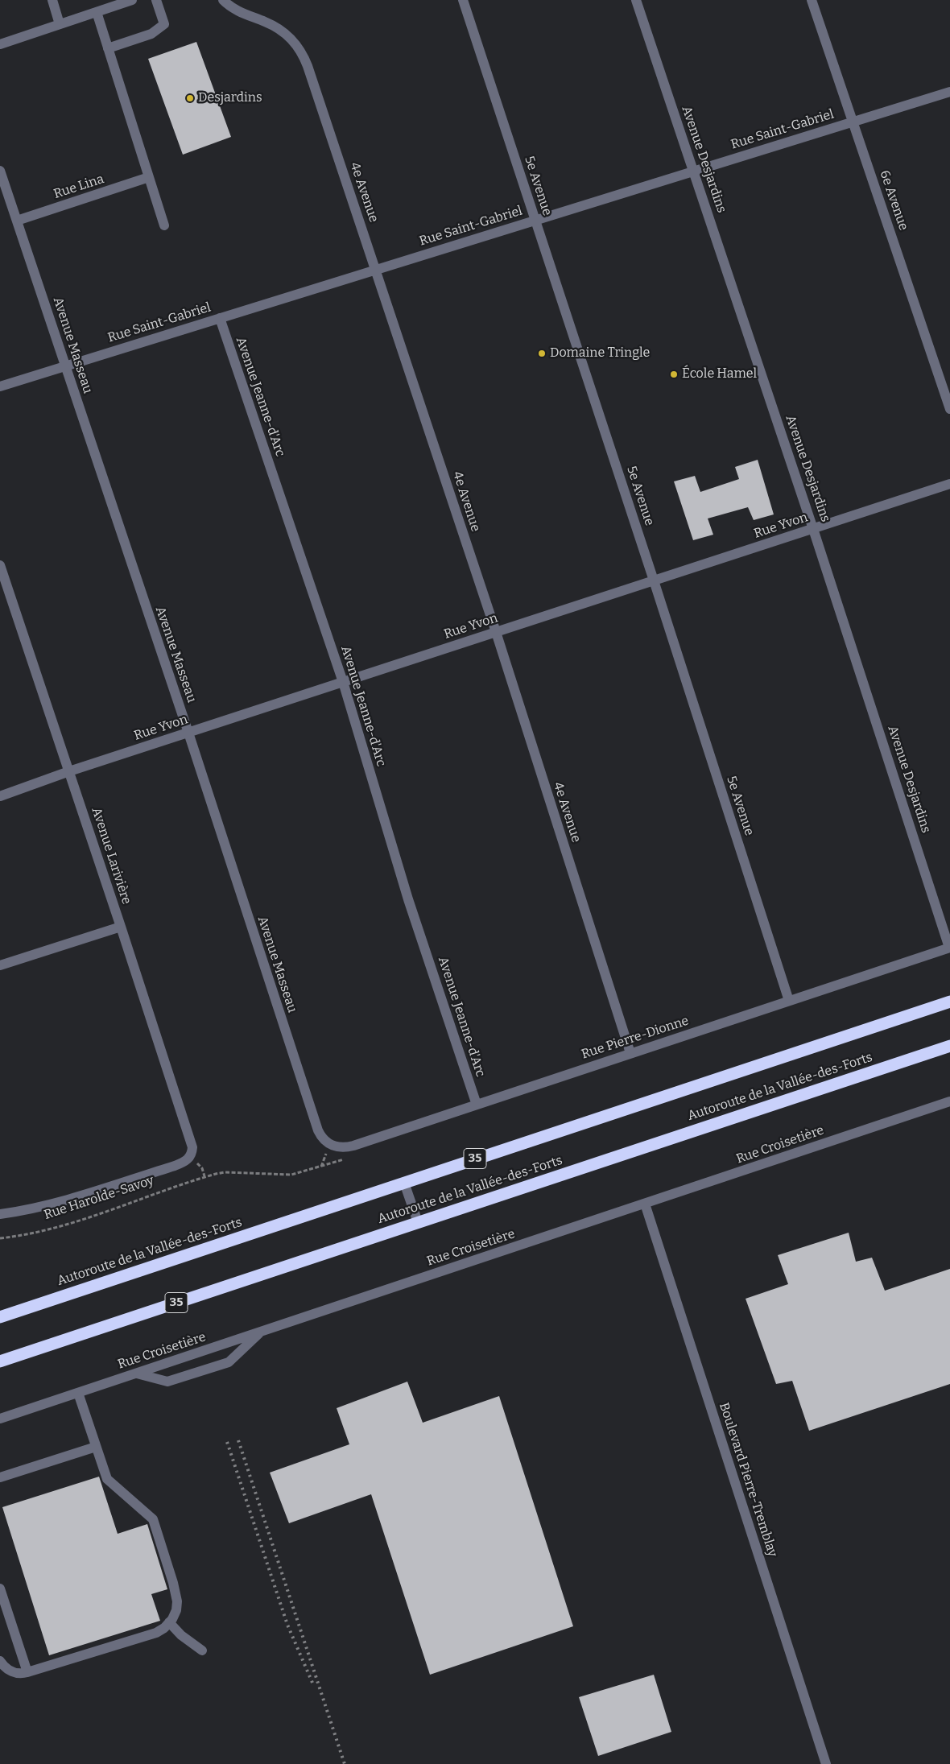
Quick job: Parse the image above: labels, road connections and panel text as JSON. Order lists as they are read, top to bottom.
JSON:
{
  "streets": {
    "highway": ["Autoroute de la Vallée-des-Forts", "35"],
    "street": [
      "Rue Saint-Gabriel",
      "Avenue Desjardins",
      "5e Avenue",
      "Rue Lina",
      "4e Avenue",
      "6e Avenue",
      "Avenue Masseau",
      "Avenue Jeanne-d'Arc",
      "Rue Yvon",
      "Avenue Larivière",
      "Rue Pierre-Dionne",
      "Rue Croisetière",
      "Rue Harolde-Savoy",
      "Boulevard Pierre-Tremblay"
    ]
  },
  "crossings": [
    ["Rue Saint-Gabriel", "Avenue Desjardins"],
    ["Rue Saint-Gabriel", "5e Avenue"],
    ["Rue Saint-Gabriel", "4e Avenue"],
    ["Rue Saint-Gabriel", "6e Avenue"],
    ["Rue Saint-Gabriel", "Avenue Masseau"],
    ["Rue Saint-Gabriel", "Avenue Jeanne-d'Arc"],
    ["Avenue Desjardins", "Rue Yvon"],
    ["Avenue Desjardins", "Rue Pierre-Dionne"],
    ["5e Avenue", "Rue Yvon"],
    ["5e Avenue", "Rue Pierre-Dionne"],
    ["Rue Lina", "Avenue Masseau"],
    ["4e Avenue", "Rue Yvon"],
    ["4e Avenue", "Rue Pierre-Dionne"],
    ["Avenue Masseau", "Rue Yvon"],
    ["Avenue Masseau", "Rue Pierre-Dionne"],
    ["Avenue Jeanne-d'Arc", "Rue Yvon"],
    ["Avenue Jeanne-d'Arc", "Rue Pierre-Dionne"],
    ["Rue Yvon", "Avenue Larivière"],
    ["Avenue Larivière", "Rue Harolde-Savoy"],
    ["Rue Croisetière", "Boulevard Pierre-Tremblay"]
  ],
  "places": ["Desjardins", "Domaine Tringle", "École Hamel"]
}
